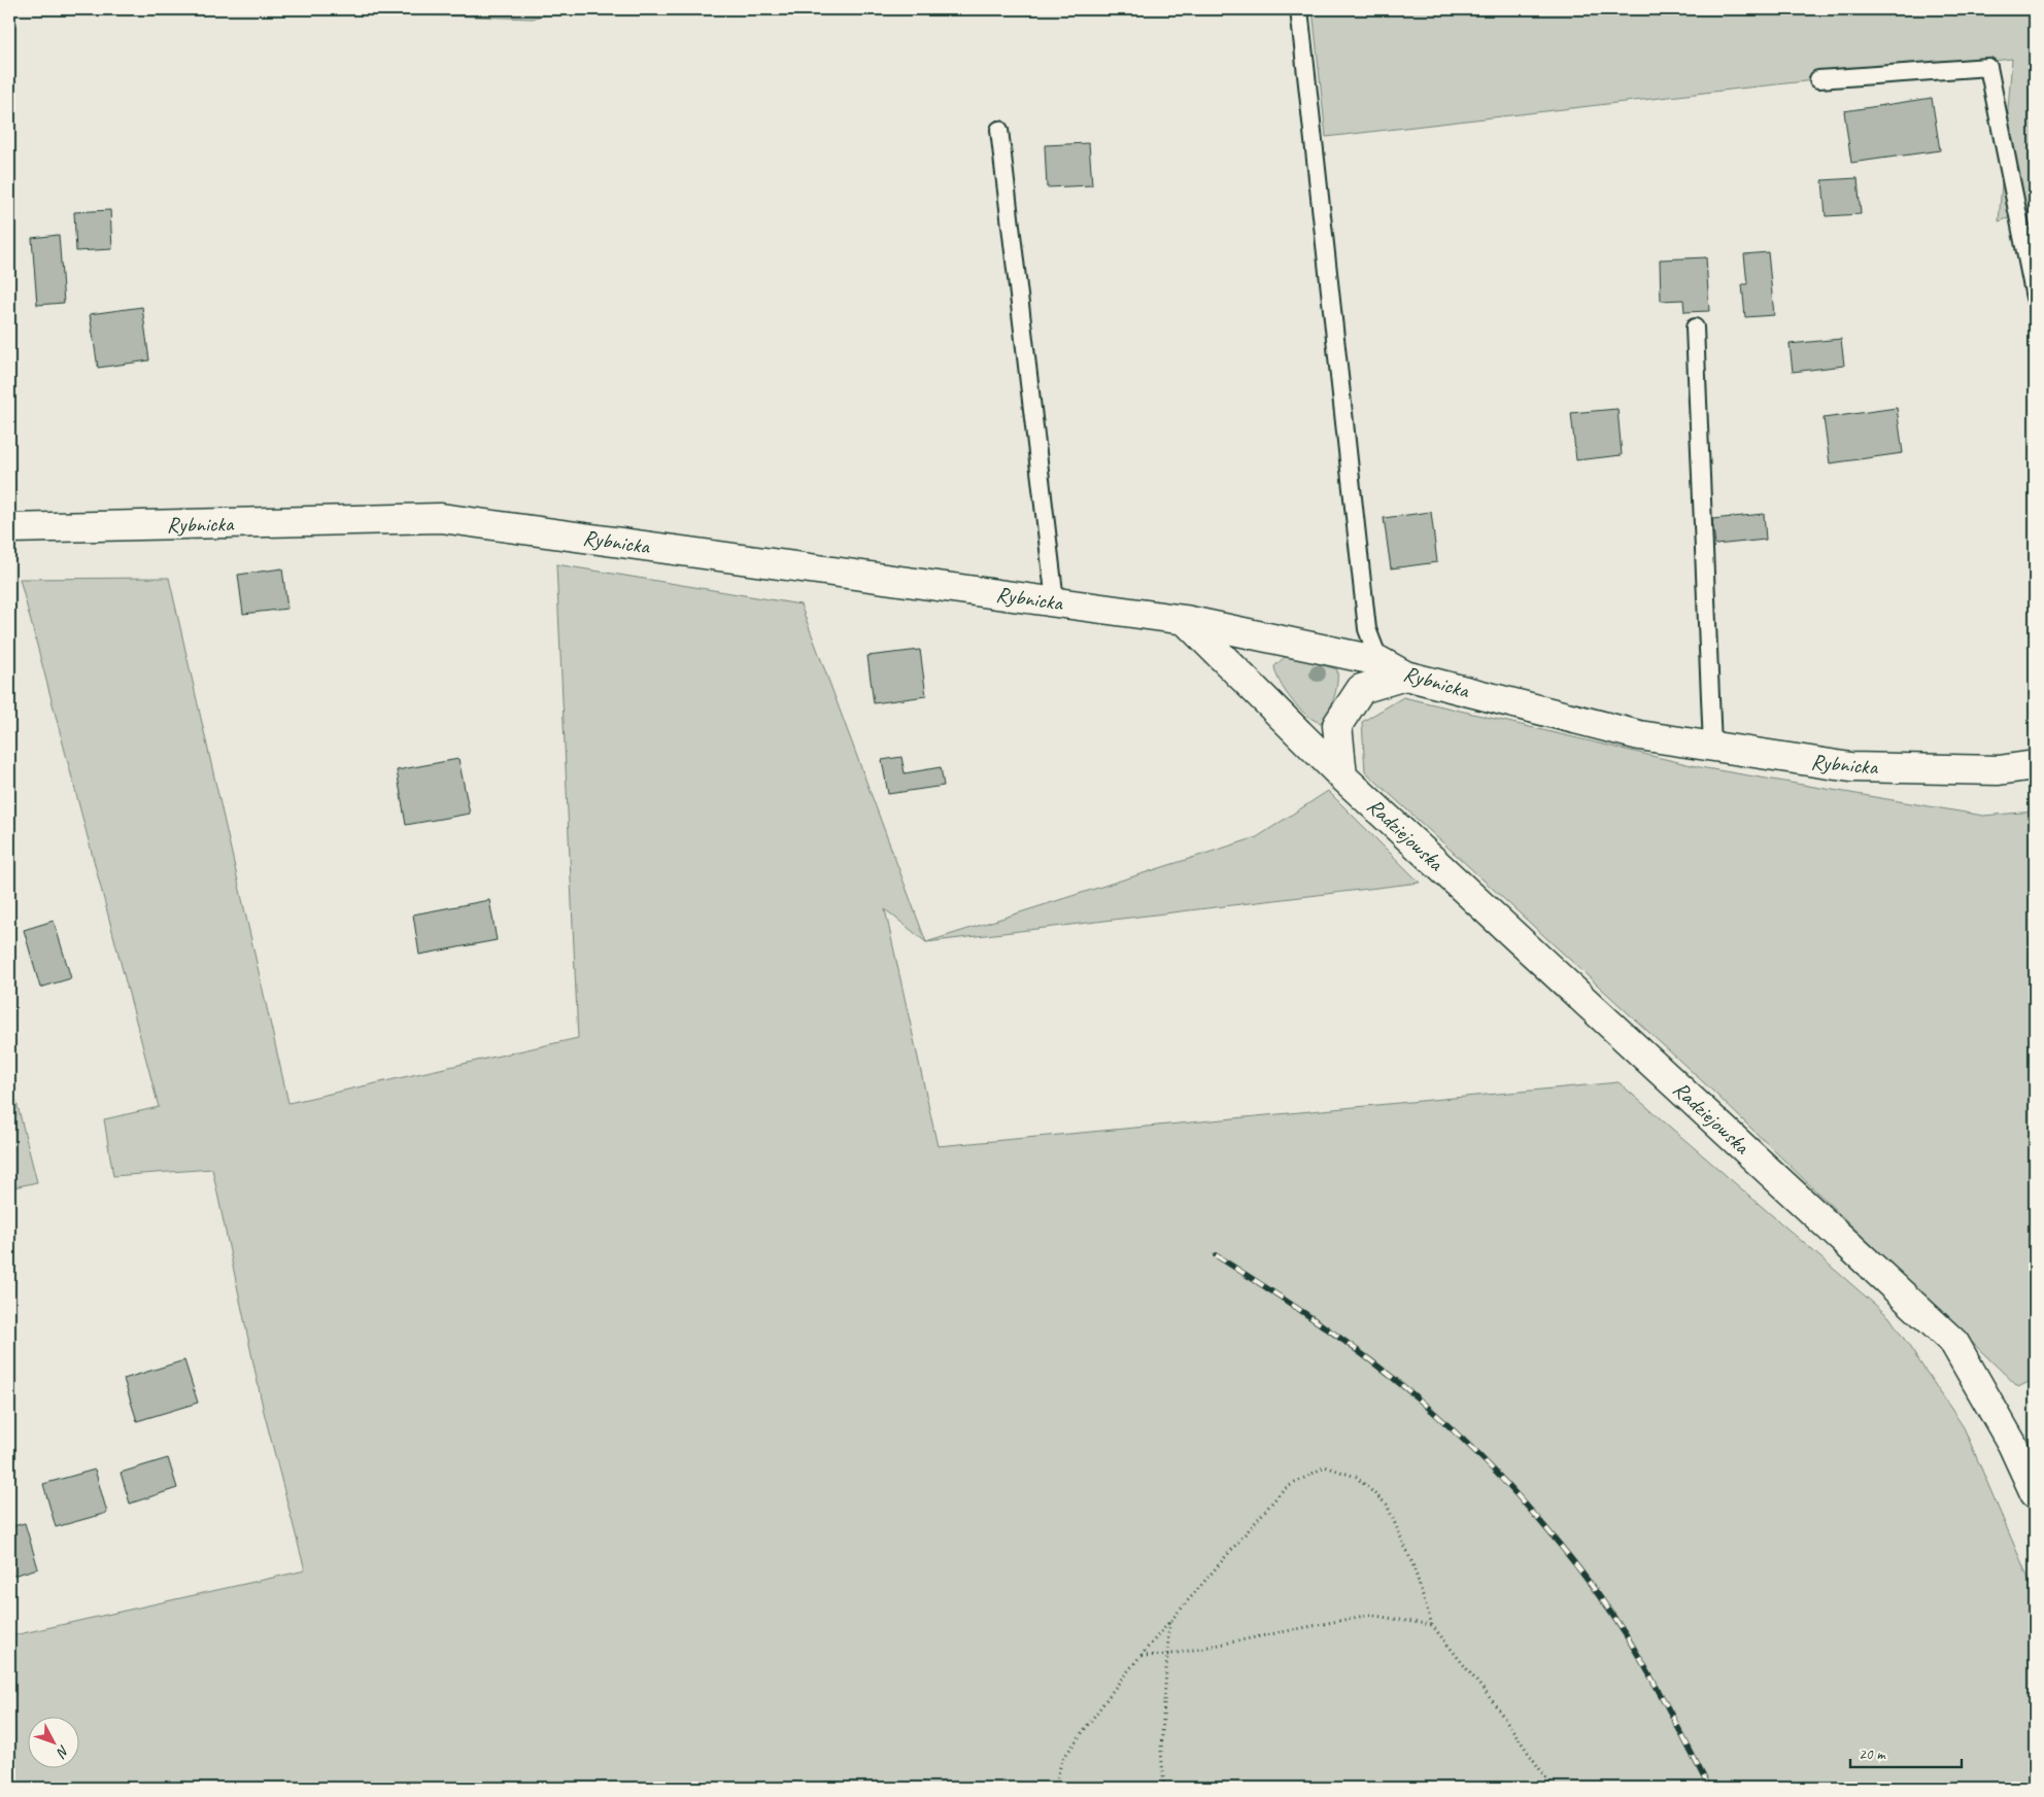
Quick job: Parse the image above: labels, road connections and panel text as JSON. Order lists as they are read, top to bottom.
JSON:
{
  "streets": {
    "street": ["Rybnicka", "Radziejowska"]
  },
  "crossings": [
    ["Rybnicka", "Radziejowska"]
  ],
  "scale_bar": "20 m",
  "north": "bottom right"
}
